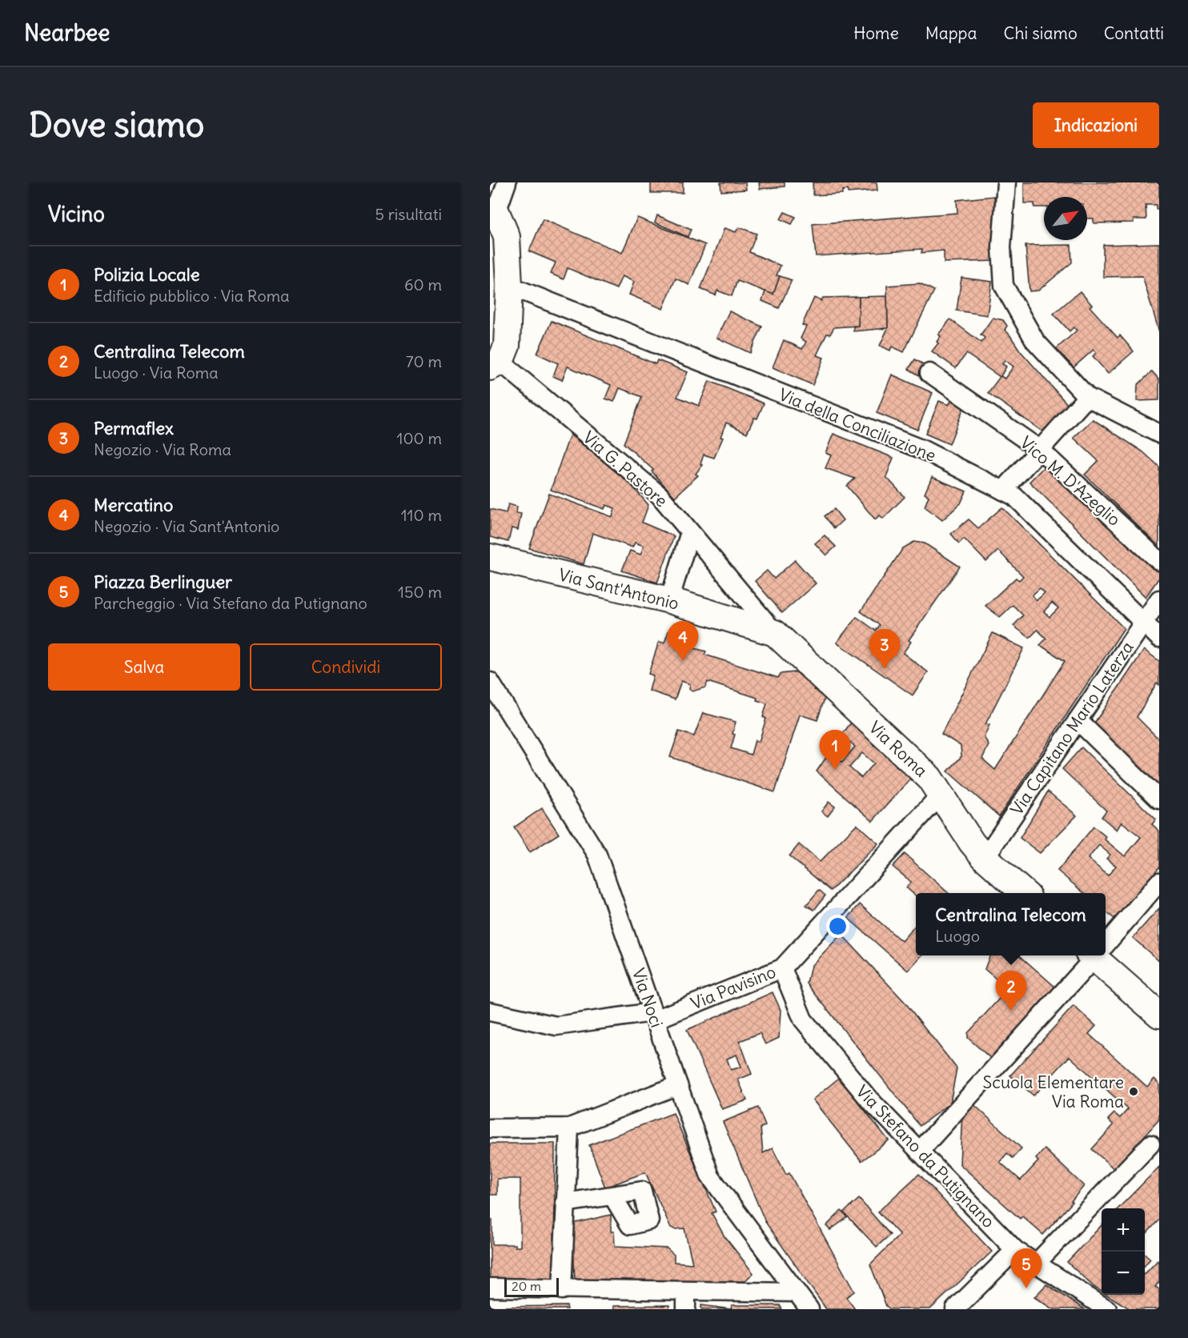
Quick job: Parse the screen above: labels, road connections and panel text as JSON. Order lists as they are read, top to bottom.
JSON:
{
  "streets": {
    "street": [
      "Via della Conciliazione",
      "Via G. Pastore",
      "Vico M. D'Azeglio",
      "Via Sant'Antonio",
      "Via Capitano Mario Laterza",
      "Via Roma",
      "Via Pavisino",
      "Via Noci",
      "Via Stefano da Putignano"
    ]
  },
  "crossings": [
    ["Via della Conciliazione", "Via Capitano Mario Laterza"],
    ["Via G. Pastore", "Via Sant'Antonio"],
    ["Via G. Pastore", "Via Roma"],
    ["Via Sant'Antonio", "Via Roma"],
    ["Via Capitano Mario Laterza", "Via Roma"],
    ["Via Roma", "Via Pavisino"],
    ["Via Pavisino", "Via Noci"],
    ["Via Pavisino", "Via Stefano da Putignano"]
  ],
  "places": ["Scuola Elementare Via Roma"],
  "scale_bar": "20 m",
  "north": "top right",
  "page": {
    "header": "Nearbee",
    "nav": [
      "Home",
      "Mappa",
      "Chi siamo",
      "Contatti"
    ],
    "buttons": [
      "Indicazioni",
      ["Salva", "Condividi"]
    ],
    "title": "Dove siamo",
    "heading": ["Vicino", "5 risultati"],
    "list": [
      {
        "mark": "1",
        "name": "Polizia Locale",
        "note": "Edificio pubblico · Via Roma",
        "value": "60 m"
      },
      {
        "mark": "2",
        "name": "Centralina Telecom",
        "note": "Luogo · Via Roma",
        "value": "70 m"
      },
      {
        "mark": "3",
        "name": "Permaflex",
        "note": "Negozio · Via Roma",
        "value": "100 m"
      },
      {
        "mark": "4",
        "name": "Mercatino",
        "note": "Negozio · Via Sant'Antonio",
        "value": "110 m"
      },
      {
        "mark": "5",
        "name": "Piazza Berlinguer",
        "note": "Parcheggio · Via Stefano da Putignano",
        "value": "150 m"
      }
    ],
    "pins": [
      "4",
      "3",
      "1",
      "2",
      "5"
    ],
    "popup": ["Centralina Telecom", "Luogo"],
    "map_buttons": ["+", "−"],
    "scale": "20 m"
  }
}
